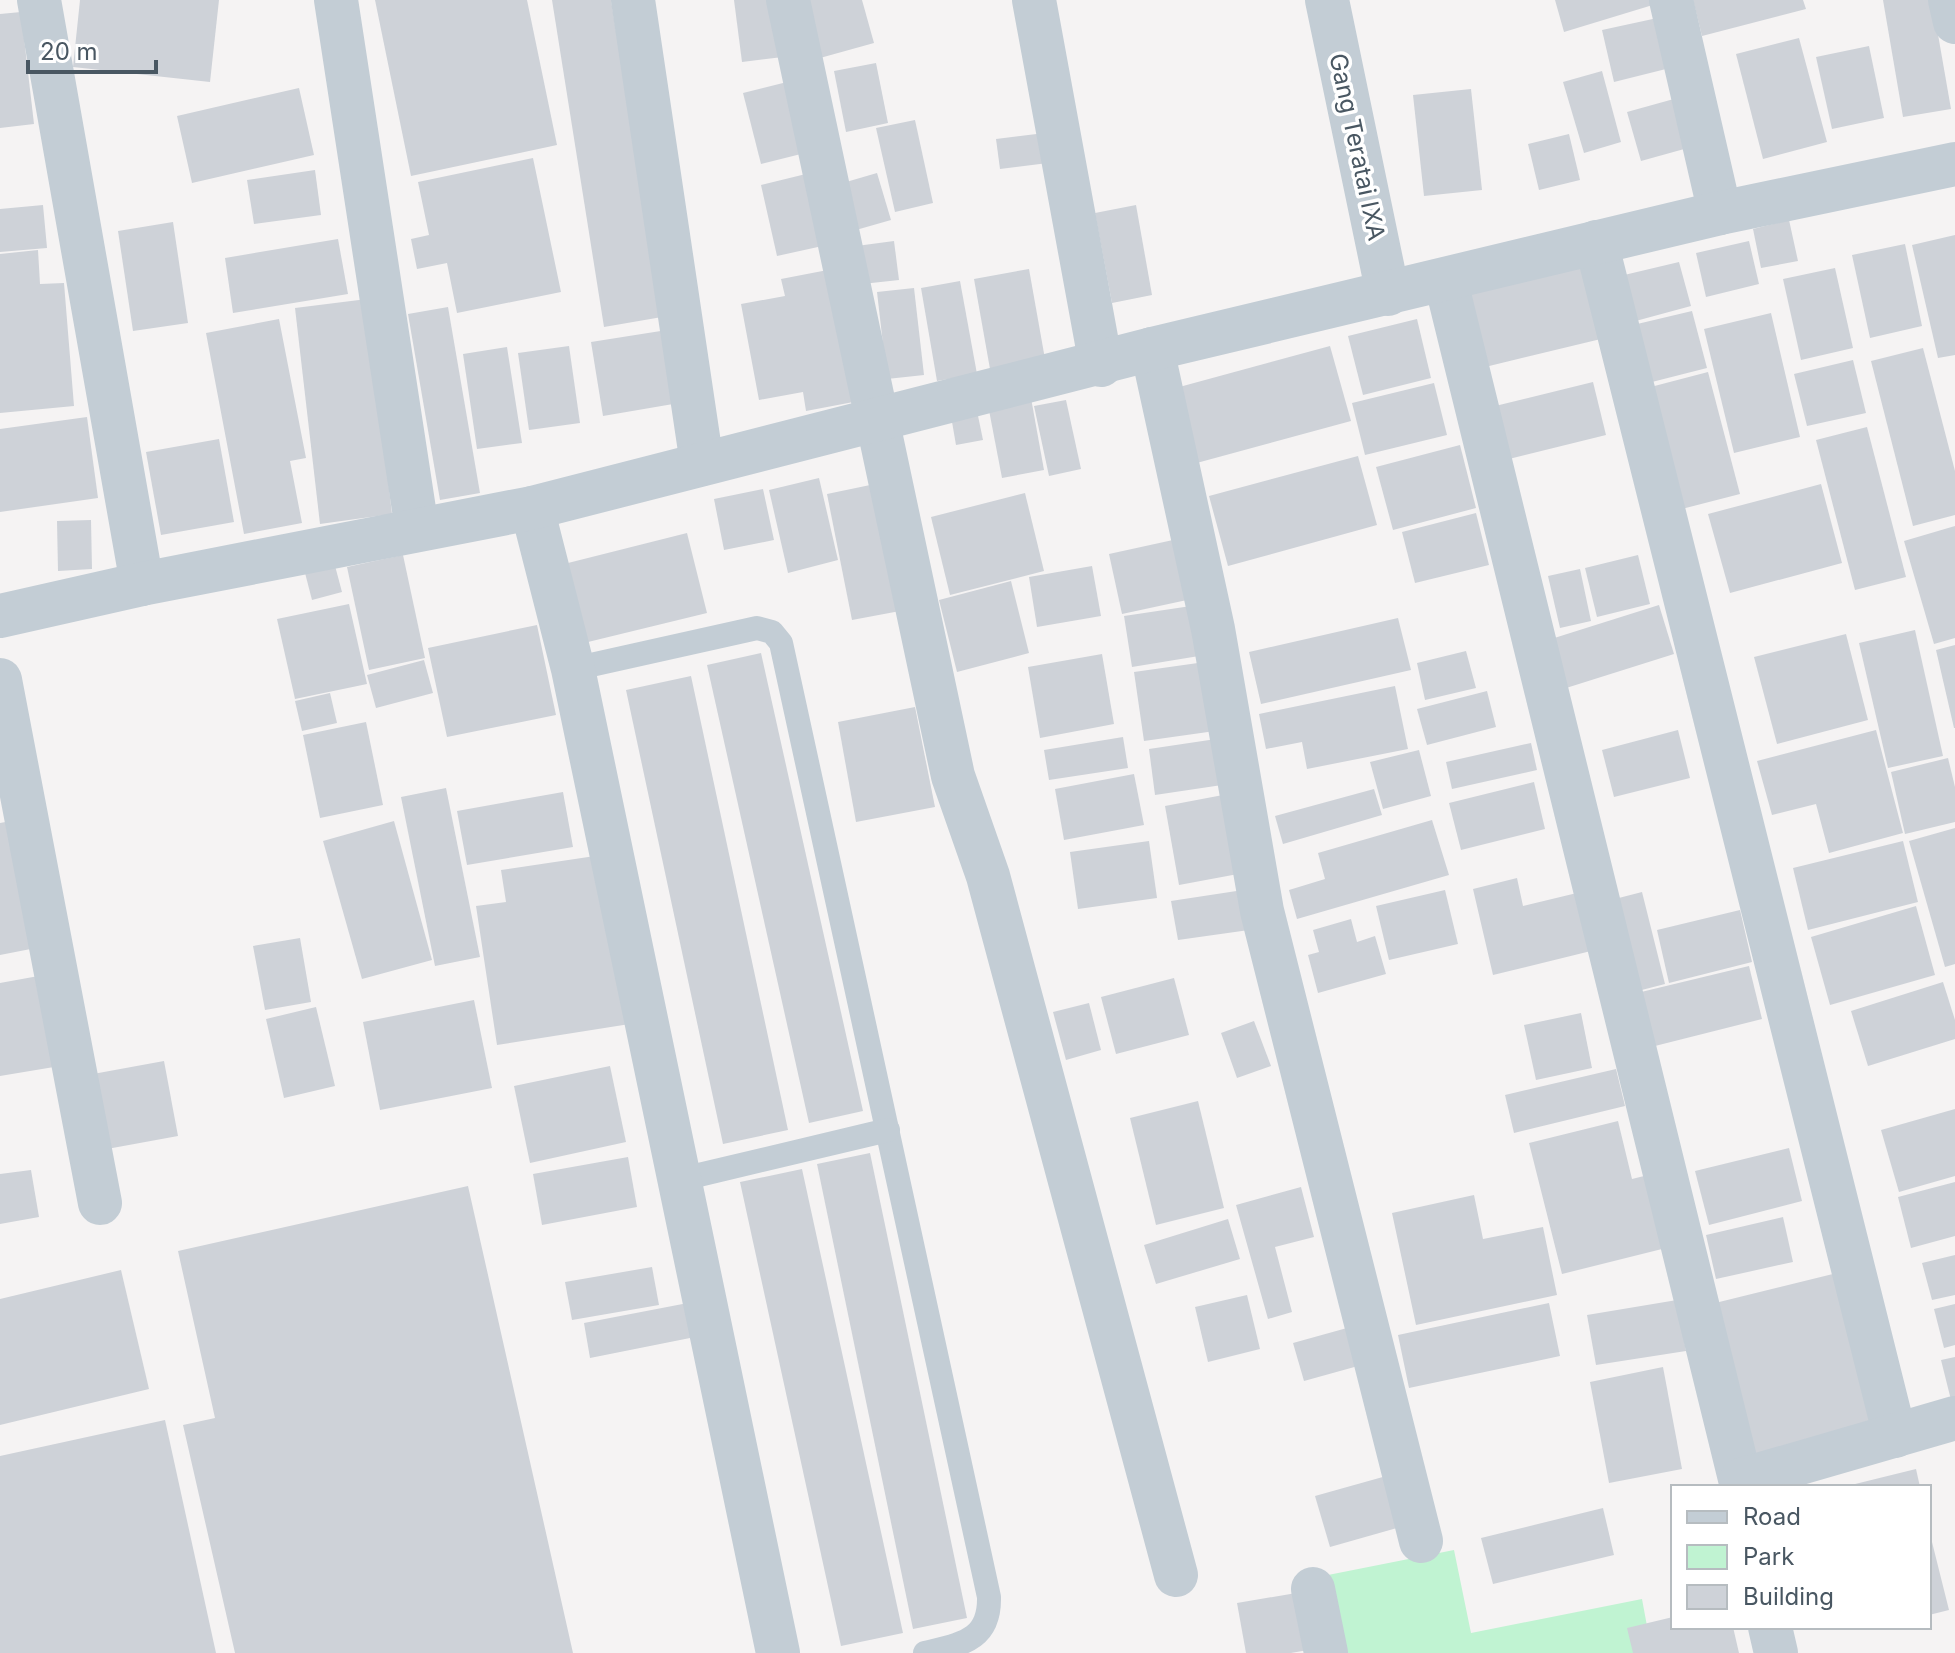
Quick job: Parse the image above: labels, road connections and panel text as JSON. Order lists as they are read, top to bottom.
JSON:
{
  "streets": {
    "street": ["Gang Teratai IXA"]
  },
  "legend": ["Road", "Park", "Building"],
  "scale_bar": "20 m"
}
